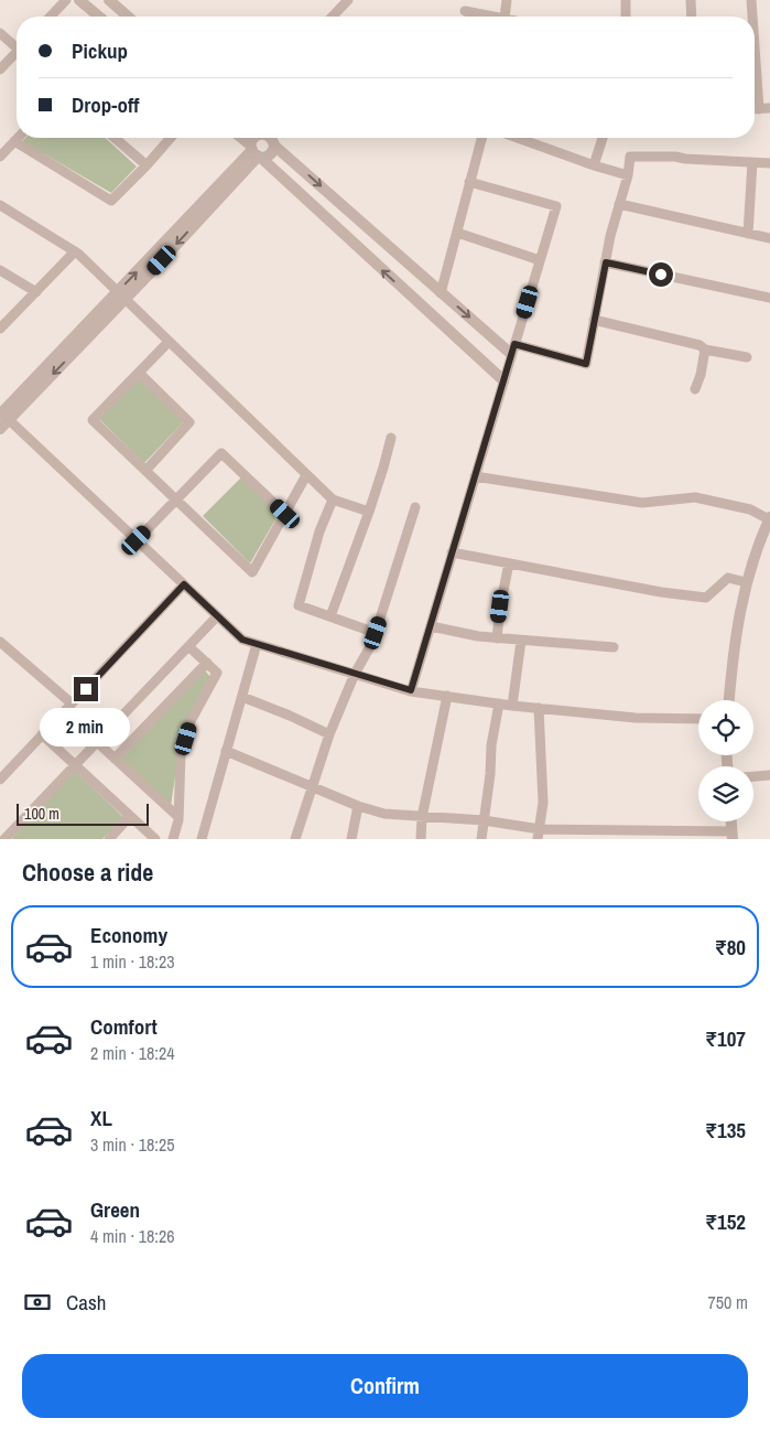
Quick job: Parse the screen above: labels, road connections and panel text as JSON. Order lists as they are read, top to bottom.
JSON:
{
  "scale_bar": "100 m",
  "page": {
    "banner": ["Pickup", "Drop-off"],
    "bubble": "2 min",
    "scale": "100 m",
    "heading": "Choose a ride",
    "list": [
      {
        "name": "Economy",
        "note": "1 min · 18:23",
        "value": "₹80"
      },
      {
        "name": "Comfort",
        "note": "2 min · 18:24",
        "value": "₹107"
      },
      {
        "name": "XL",
        "note": "3 min · 18:25",
        "value": "₹135"
      },
      {
        "name": "Green",
        "note": "4 min · 18:26",
        "value": "₹152"
      }
    ],
    "pay": ["Cash", "750 m"],
    "buttons": "Confirm"
  }
}
